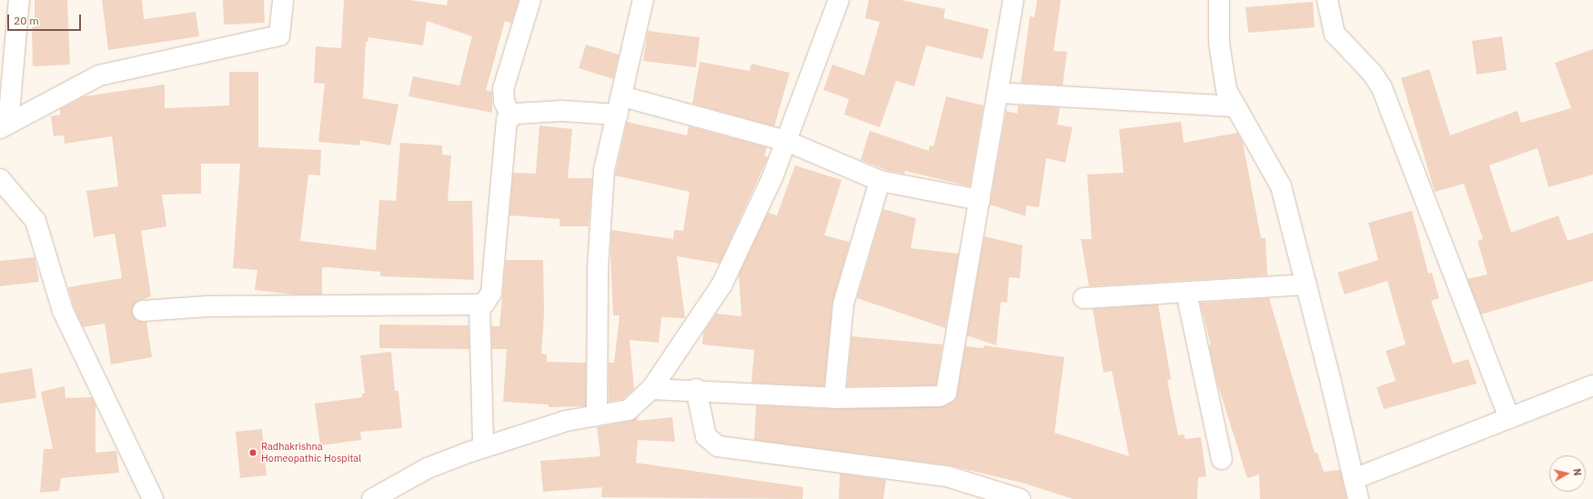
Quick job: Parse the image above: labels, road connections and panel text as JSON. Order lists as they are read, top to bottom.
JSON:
{
  "places": ["Radhakrishna Homeopathic Hospital"],
  "scale_bar": "20 m",
  "north": "right"
}
